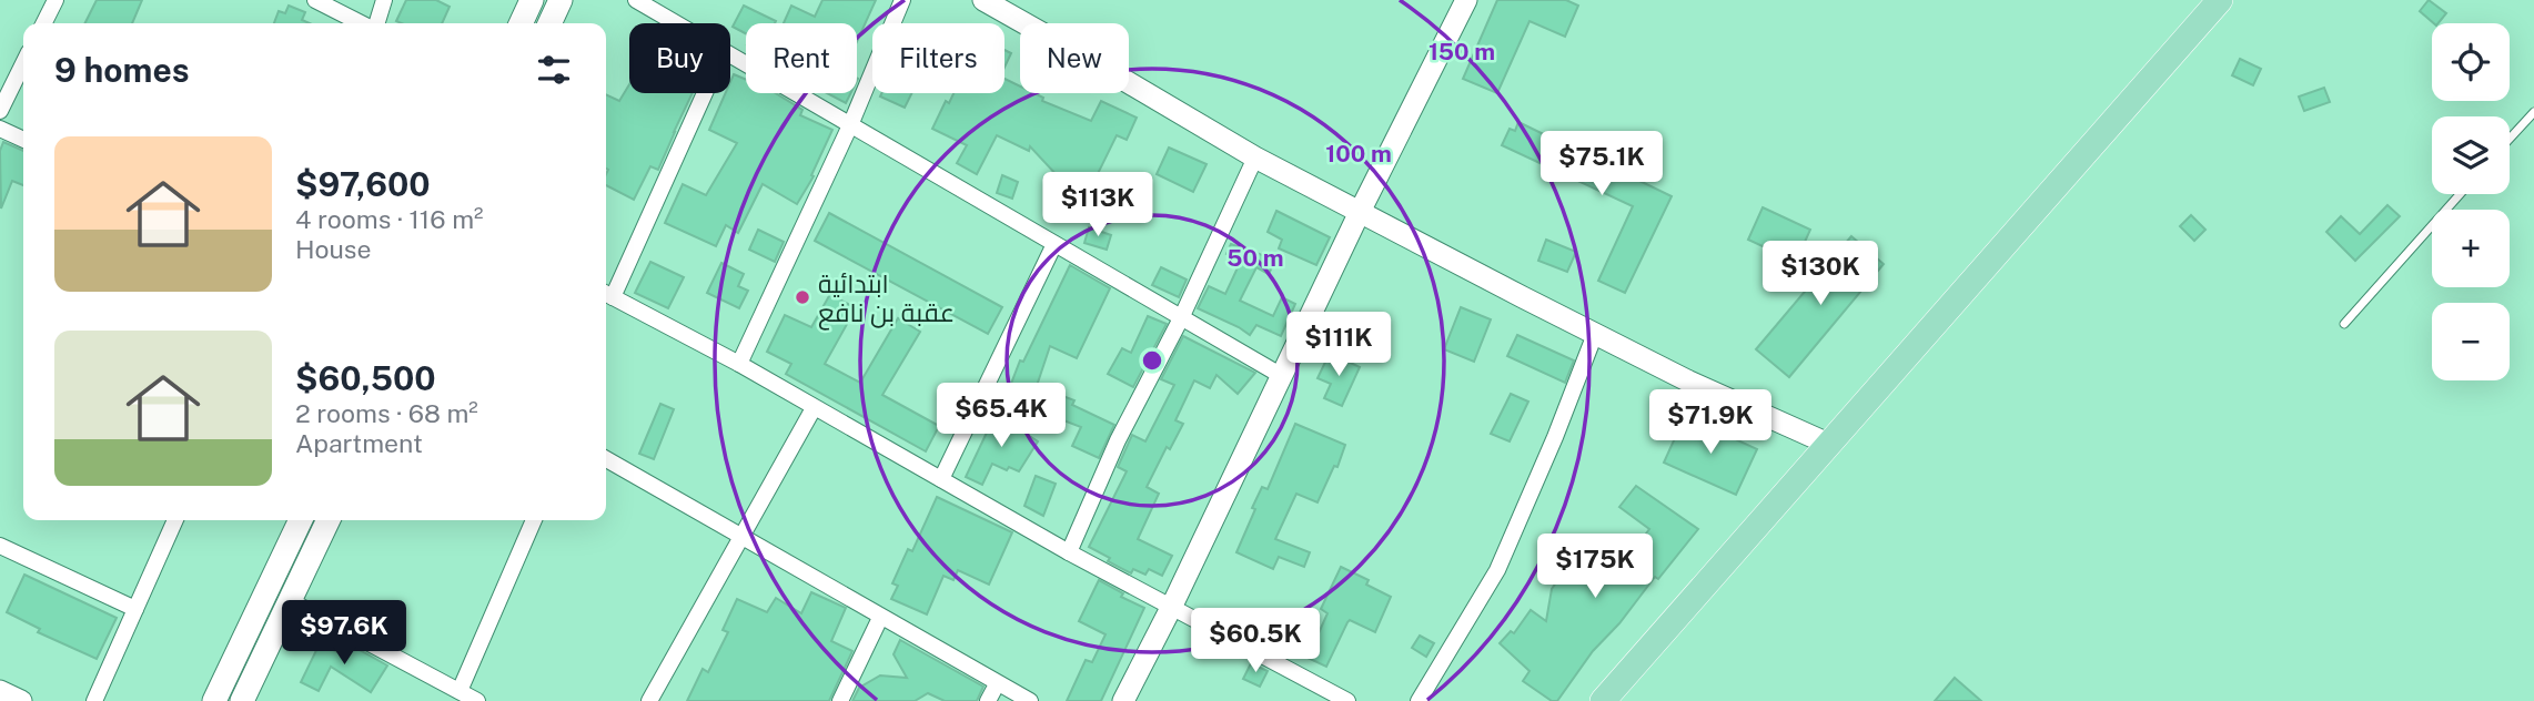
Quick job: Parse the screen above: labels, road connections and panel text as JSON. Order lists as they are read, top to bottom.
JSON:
{
  "places": ["ابتدائية عقبة بن نافع"],
  "page": {
    "map_buttons": ["+", "−"],
    "chip": [
      "Buy",
      "Rent",
      "Filters",
      "New"
    ],
    "heading": "9 homes",
    "list": [
      {
        "name": "$97,600",
        "note": "4 rooms · 116 m² · House"
      },
      {
        "name": "$60,500",
        "note": "2 rooms · 68 m² · Apartment"
      }
    ],
    "price": [
      "$75.1K",
      "$113K",
      "$130K",
      "$111K",
      "$65.4K",
      "$71.9K",
      "$175K",
      "$97.6K",
      "$60.5K"
    ]
  },
  "rings": ["150 m", "100 m", "50 m"]
}
